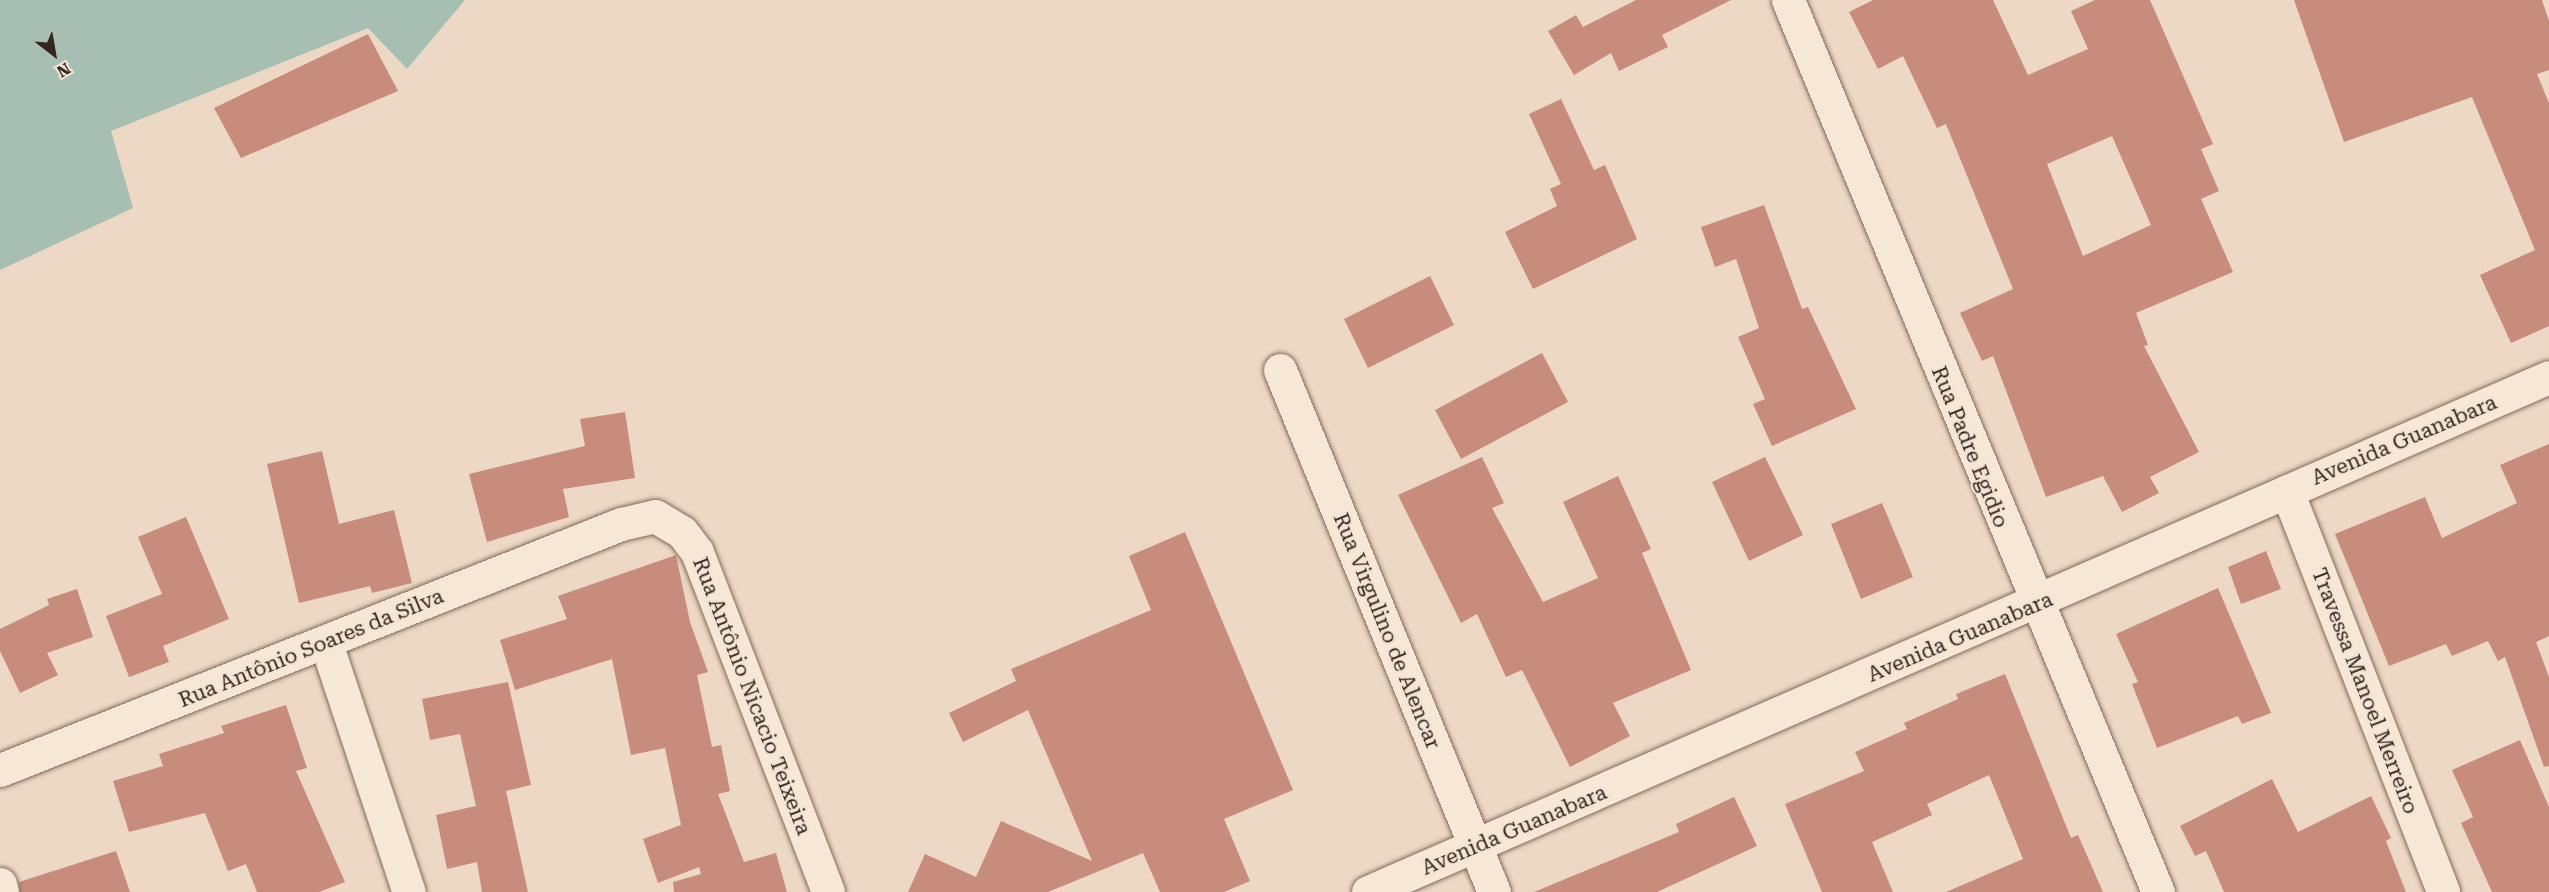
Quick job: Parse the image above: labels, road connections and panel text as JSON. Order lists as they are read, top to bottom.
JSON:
{
  "streets": {
    "street": [
      "Avenida Guanabara",
      "Rua Padre Egidio",
      "Rua Virgulino de Alencar",
      "Rua Antônio Soares da Silva",
      "Travessa Manoel Merreiro",
      "Rua Antônio Nicacio Teixeira"
    ]
  },
  "crossings": [
    ["Avenida Guanabara", "Rua Padre Egidio"],
    ["Avenida Guanabara", "Rua Virgulino de Alencar"],
    ["Avenida Guanabara", "Travessa Manoel Merreiro"],
    ["Rua Antônio Soares da Silva", "Rua Antônio Nicacio Teixeira"]
  ],
  "north": "bottom right"
}
